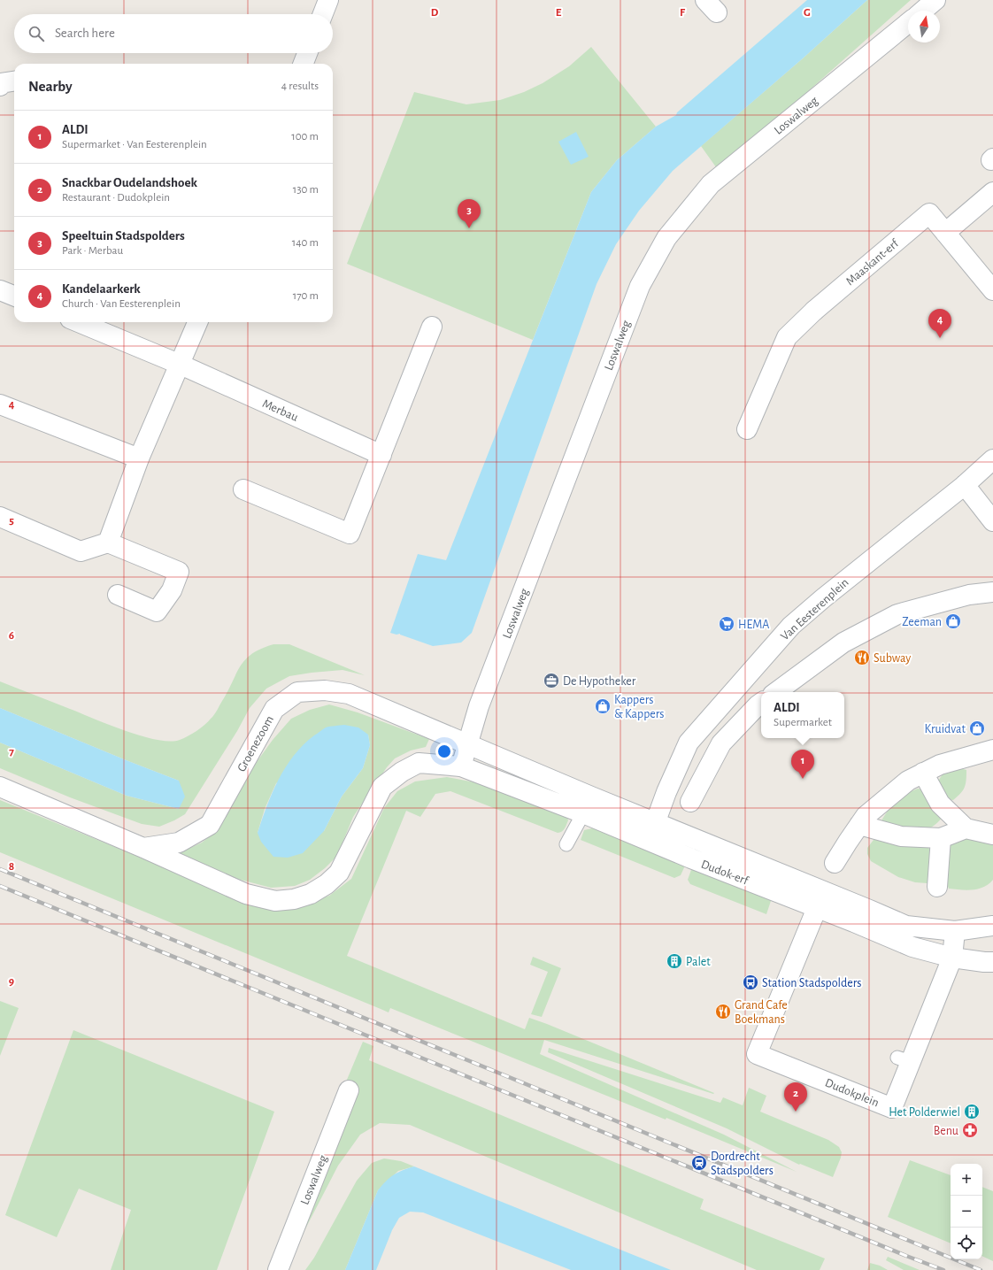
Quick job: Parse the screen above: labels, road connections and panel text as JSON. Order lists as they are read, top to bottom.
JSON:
{
  "streets": {
    "street": [
      "Loswalweg",
      "Maaskant-erf",
      "Merbau",
      "Van Eesterenplein",
      "Groenezoom",
      "Dudok-erf",
      "Dudokplein"
    ]
  },
  "crossings": [
    ["Loswalweg", "Groenezoom"],
    ["Loswalweg", "Dudok-erf"],
    ["Van Eesterenplein", "Dudok-erf"],
    ["Groenezoom", "Dudok-erf"],
    ["Dudok-erf", "Dudokplein"]
  ],
  "places": {
    "shop": ["Zeeman", "Kappers & Kappers", "Kruidvat"],
    "supermarket": ["HEMA"],
    "restaurant": ["Subway", "Grand Cafe Boekmans"],
    "office": ["De Hypotheker"],
    "building": ["Palet", "Het Polderwiel"],
    "bus stop": ["Station Stadspolders"],
    "pharmacy": ["Benu"],
    "station": ["Dordrecht Stadspolders"]
  },
  "north": "top",
  "page": {
    "search": "Search here",
    "heading": ["Nearby", "4 results"],
    "list": [
      {
        "mark": "1",
        "name": "ALDI",
        "note": "Supermarket · Van Eesterenplein",
        "value": "100 m"
      },
      {
        "mark": "2",
        "name": "Snackbar Oudelandshoek",
        "note": "Restaurant · Dudokplein",
        "value": "130 m"
      },
      {
        "mark": "3",
        "name": "Speeltuin Stadspolders",
        "note": "Park · Merbau",
        "value": "140 m"
      },
      {
        "mark": "4",
        "name": "Kandelaarkerk",
        "note": "Church · Van Eesterenplein",
        "value": "170 m"
      }
    ],
    "pins": [
      "3",
      "4",
      "1",
      "2"
    ],
    "popup": ["ALDI", "Supermarket"],
    "map_buttons": ["+", "−"]
  },
  "grid": {
    "columns": [
      "D",
      "E",
      "F",
      "G"
    ],
    "rows": [
      "4",
      "5",
      "6",
      "7",
      "8",
      "9"
    ]
  }
}
